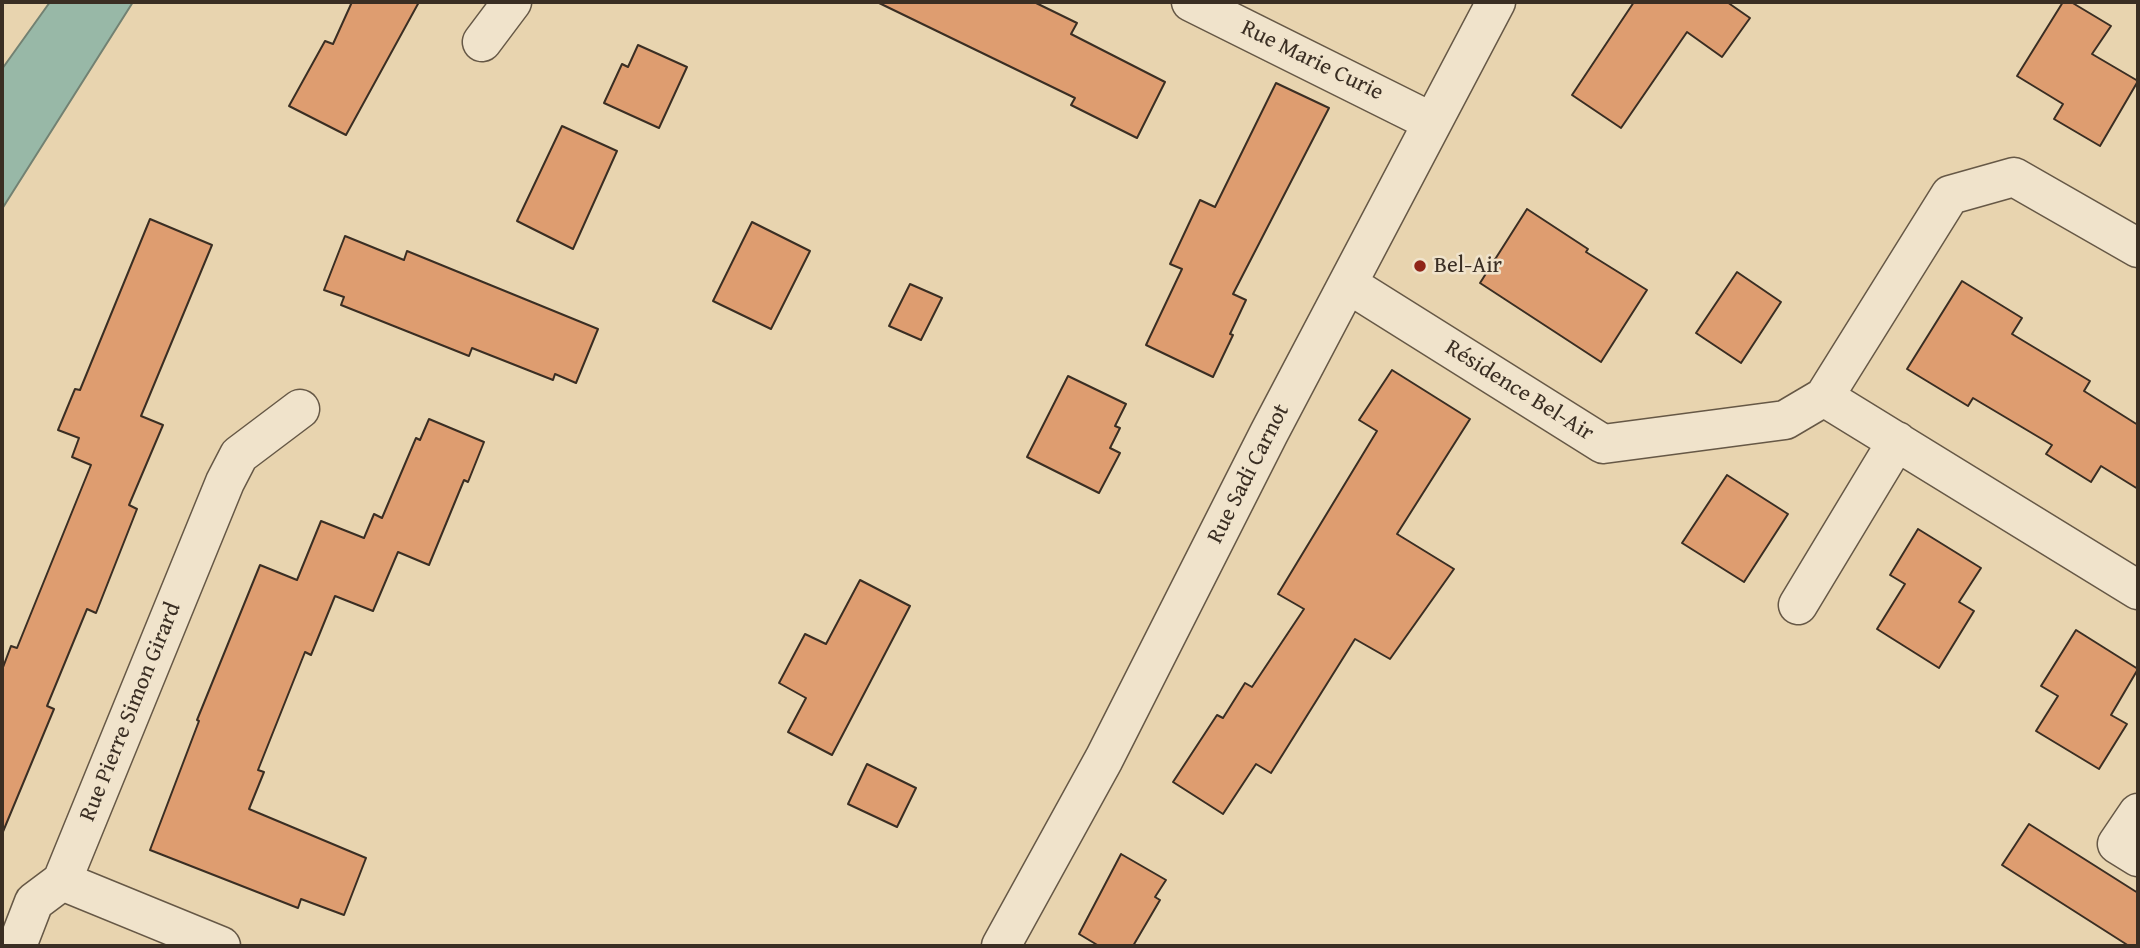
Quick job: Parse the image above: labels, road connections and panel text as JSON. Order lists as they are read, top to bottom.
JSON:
{
  "streets": {
    "street": [
      "Rue Marie Curie",
      "Résidence Bel-Air",
      "Rue Sadi Carnot",
      "Rue Pierre Simon Girard"
    ]
  },
  "crossings": [
    ["Rue Marie Curie", "Rue Sadi Carnot"],
    ["Résidence Bel-Air", "Rue Sadi Carnot"]
  ],
  "places": ["Bel-Air"]
}
